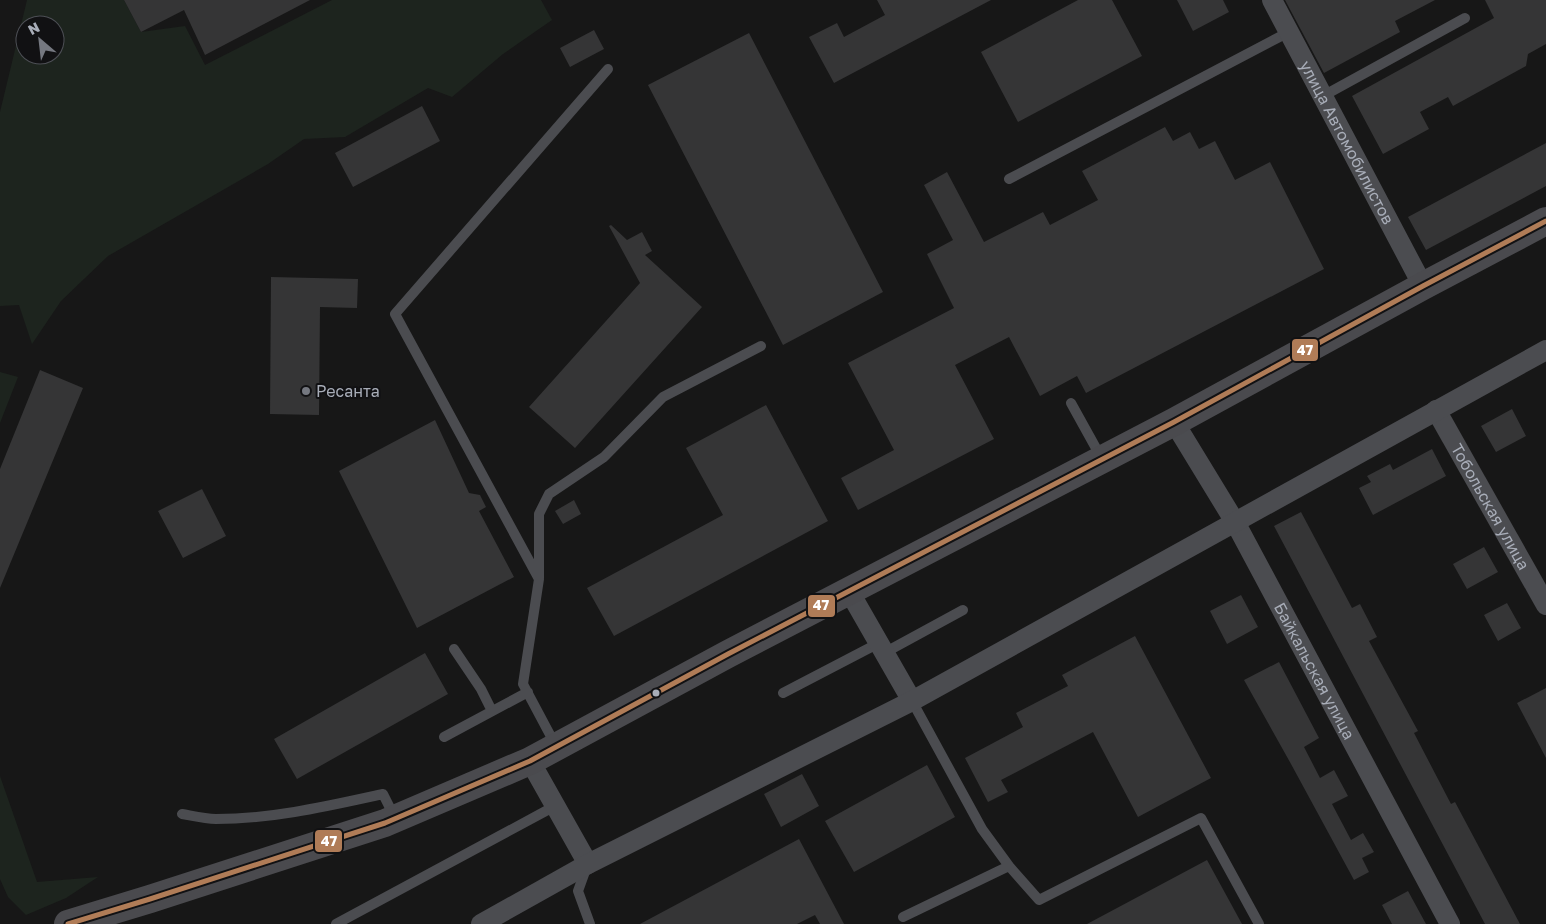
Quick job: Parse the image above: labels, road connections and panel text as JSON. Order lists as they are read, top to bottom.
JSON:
{
  "streets": {
    "street": ["улица Автомобилистов", "Тобольская улица", "Байкальская улица"]
  },
  "places": ["Ресанта"],
  "lines": ["transit line 47"],
  "north": "top left"
}
